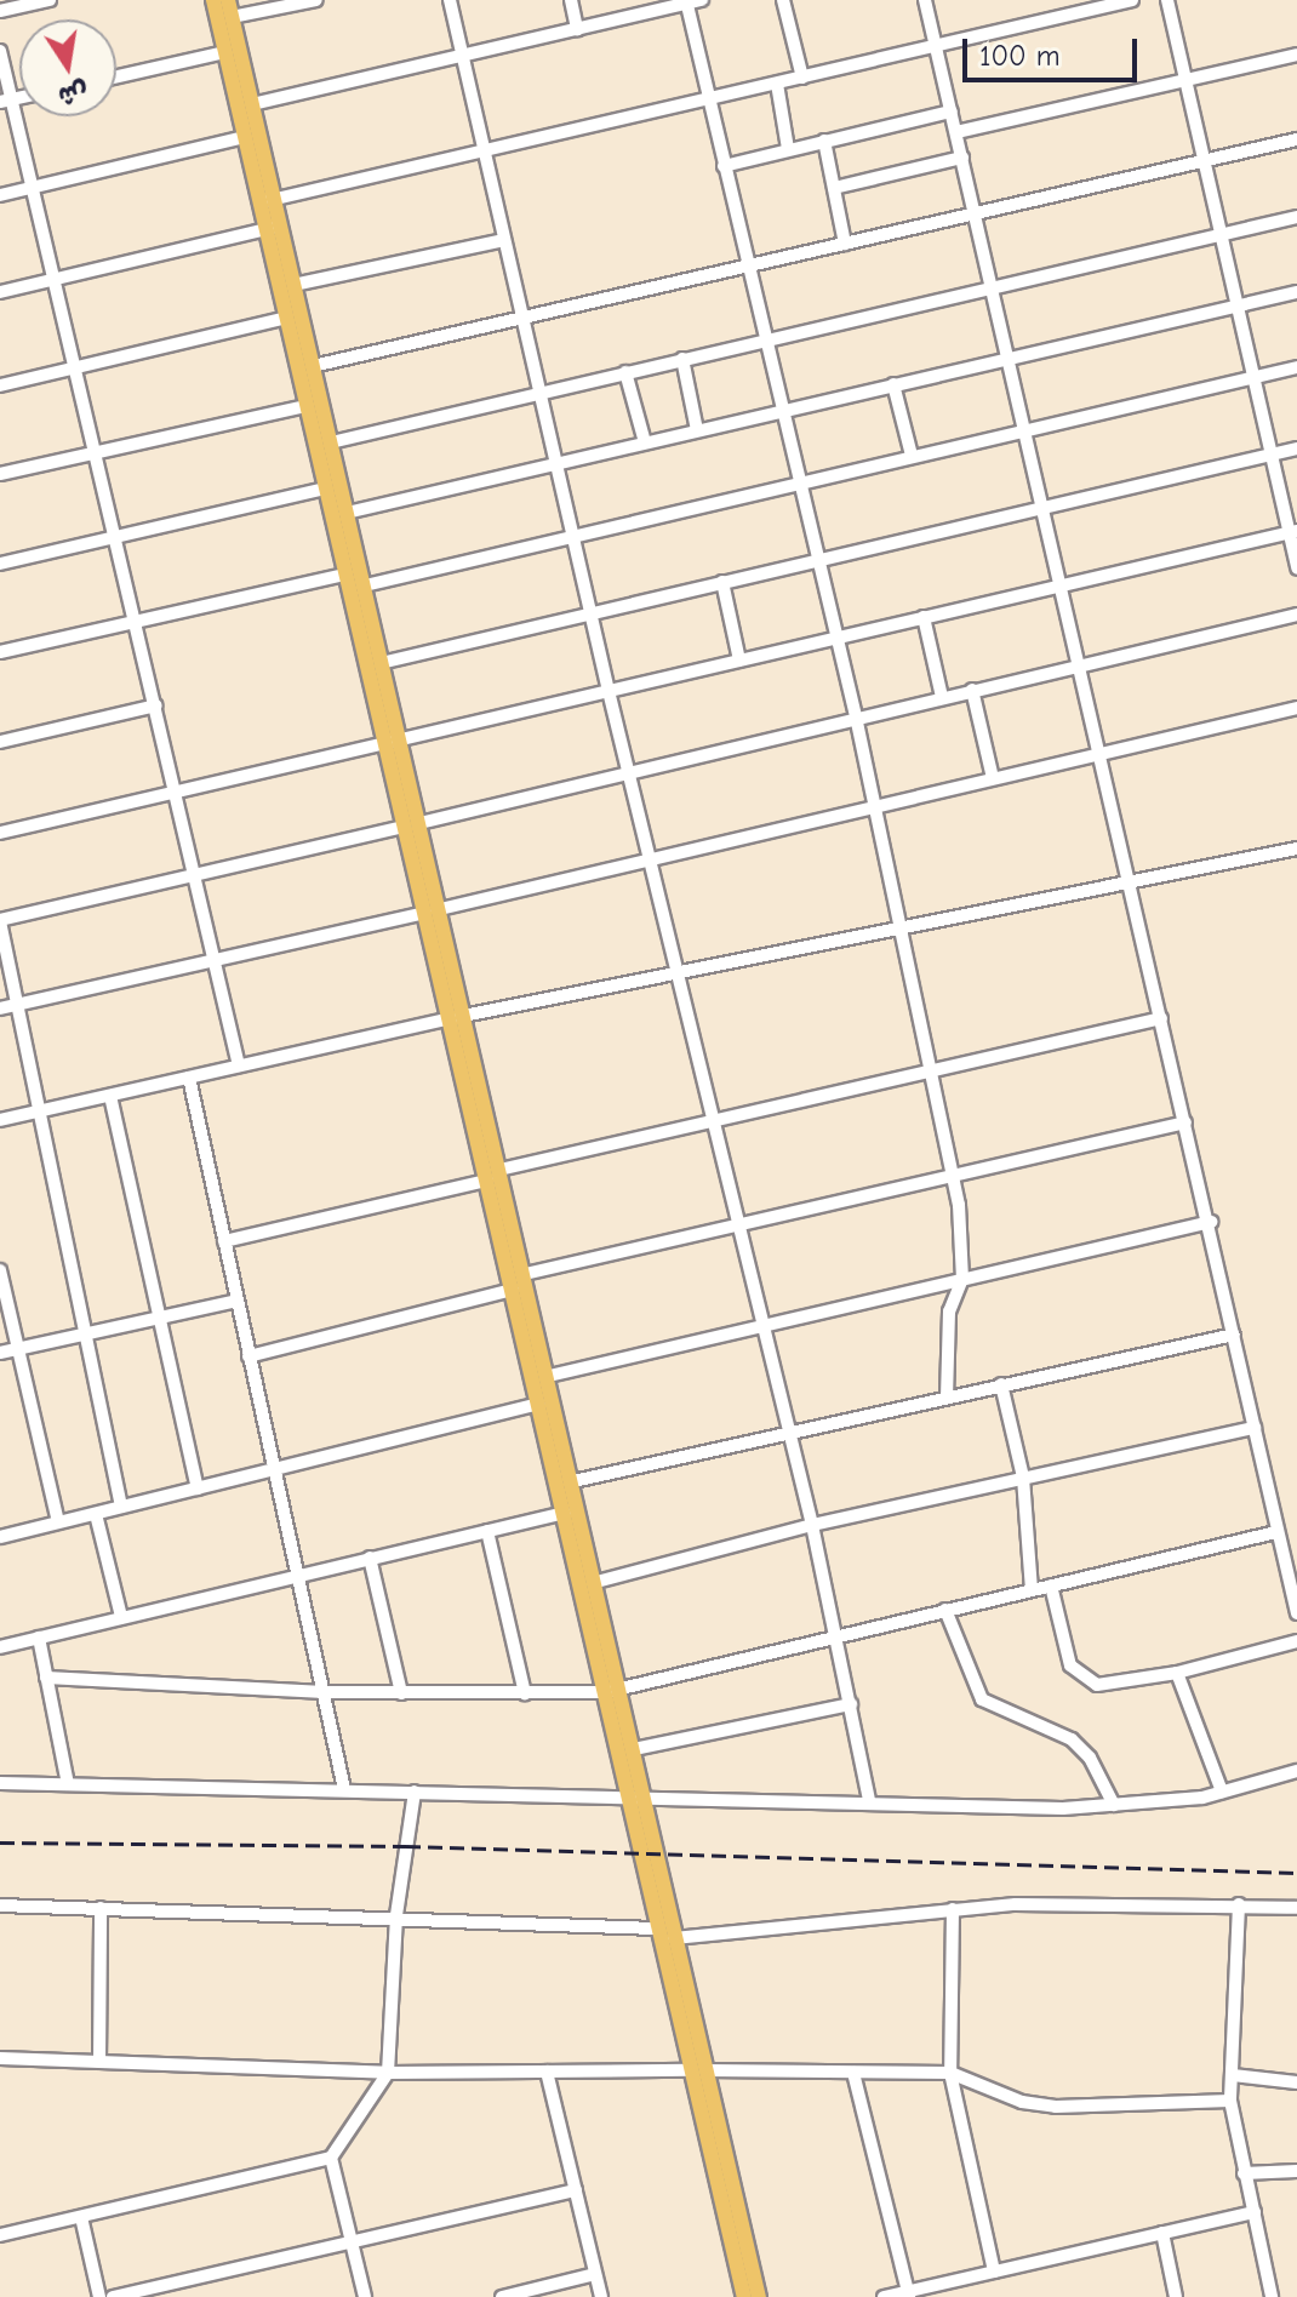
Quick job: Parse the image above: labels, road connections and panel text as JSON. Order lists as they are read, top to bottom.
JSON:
{
  "scale_bar": "100 m",
  "north": "bottom"
}
